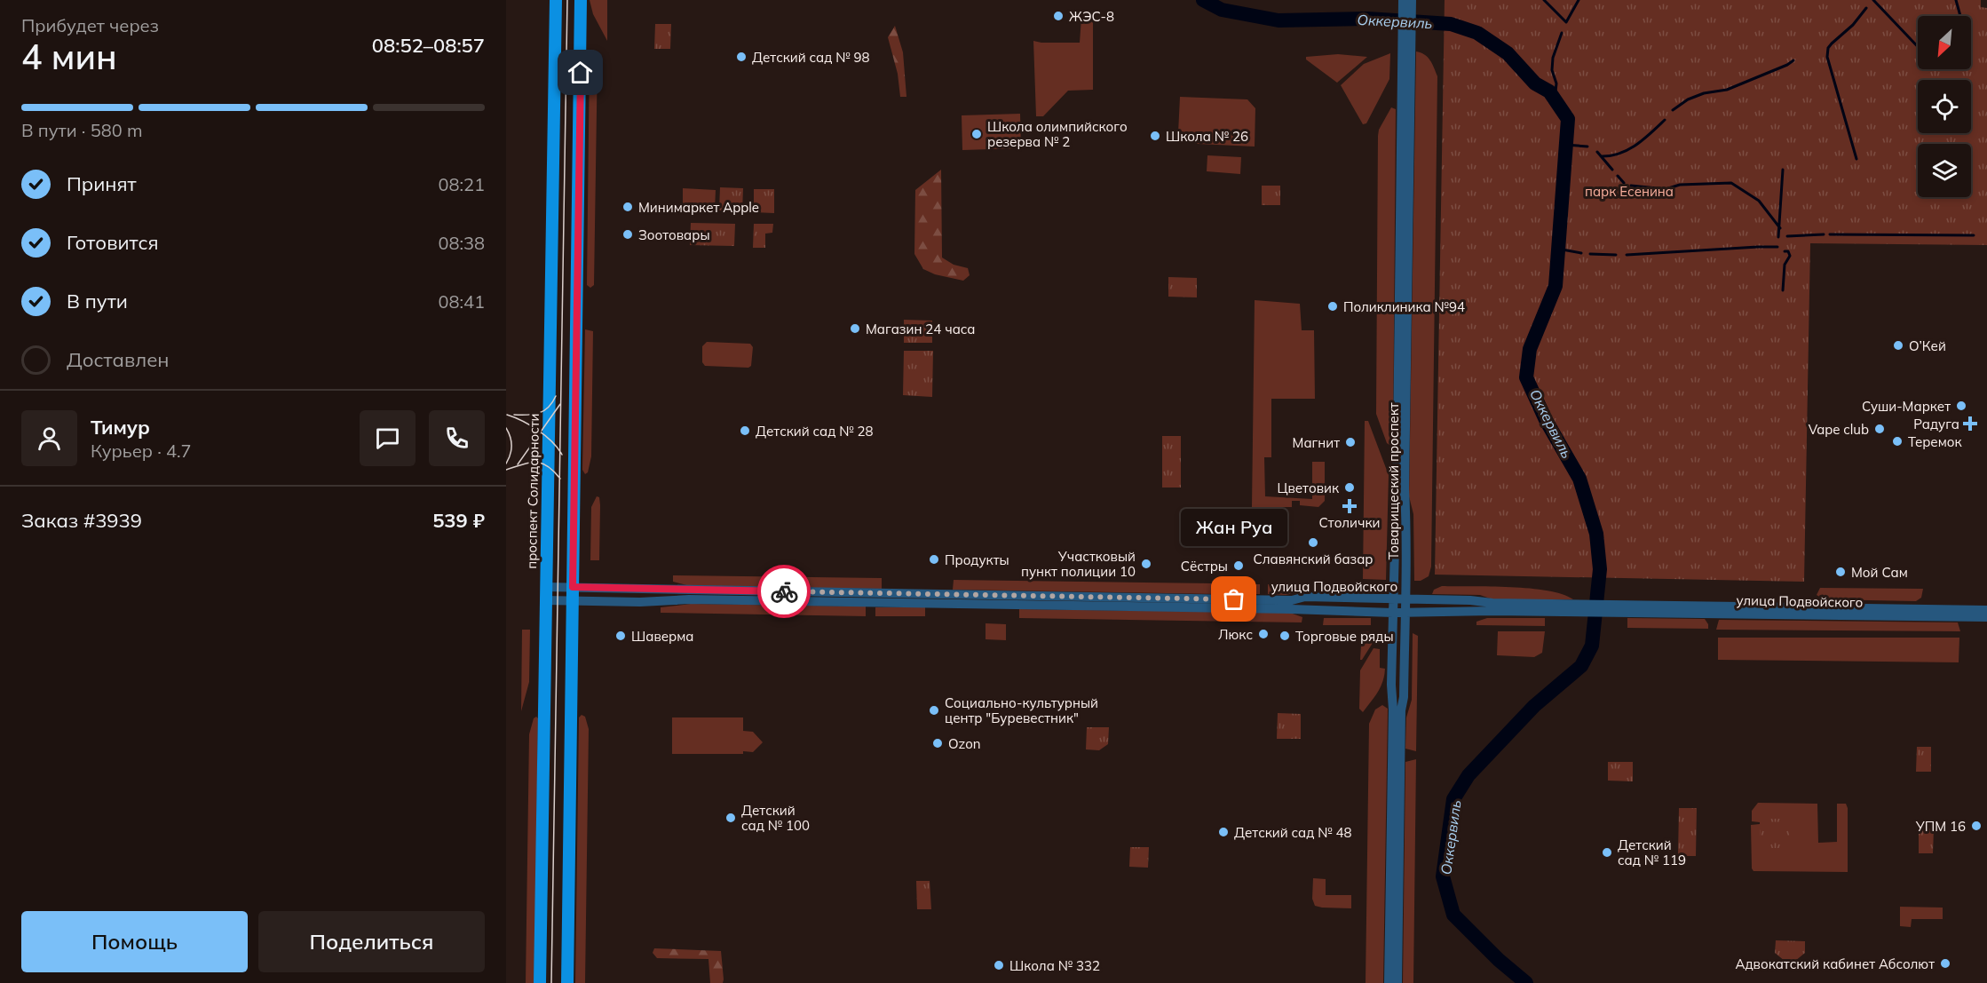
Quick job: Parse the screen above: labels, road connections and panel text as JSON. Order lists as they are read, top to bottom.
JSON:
{
  "streets": {
    "main road": ["проспект Солидарности"],
    "street": ["Товарищеский проспект", "улица Подвойского"]
  },
  "crossings": [
    ["Товарищеский проспект", "улица Подвойского"],
    ["проспект Солидарности", "улица Подвойского"]
  ],
  "water": ["Оккервиль"],
  "parks": ["парк Есенина"],
  "places": {
    "other": [
      "ЖЭС-8",
      "Детский сад № 98",
      "Школа олимпийского резерва № 2",
      "Школа № 26",
      "Минимаркет Apple",
      "Зоотовары",
      "Поликлиника №94",
      "Магазин 24 часа",
      "О’Кей",
      "Суши-Маркет",
      "Vape club",
      "Детский сад № 28",
      "Теремок",
      "Магнит",
      "Цветовик",
      "Славянский базар",
      "Продукты",
      "Участковый пункт полиции 10",
      "Сёстры",
      "Мой Сам",
      "Жан Руа",
      "Люкс",
      "Шаверма",
      "Торговые ряды",
      "Социально-культурный центр \"Буревестник\"",
      "Ozon",
      "Детский сад № 100",
      "УПМ 16",
      "Детский сад № 48",
      "Детский сад № 119",
      "Адвокатский кабинет Абсолют",
      "Школа № 332"
    ],
    "health": ["Радуга", "Столички"]
  },
  "north": "bottom left",
  "page": {
    "heading": ["4 мин", "Прибудет через", "08:52–08:57"],
    "panel": [
      "Тимур",
      "Курьер · 4.7",
      "Заказ #3939",
      "539 ₽"
    ],
    "bar": "В пути · 580 m",
    "list": [
      ["Принят", "08:21"],
      ["Готовится", "08:38"],
      ["В пути", "08:41"],
      "Доставлен"
    ],
    "bubble": "Жан Руа",
    "buttons": ["Помощь", "Поделиться"]
  }
}
